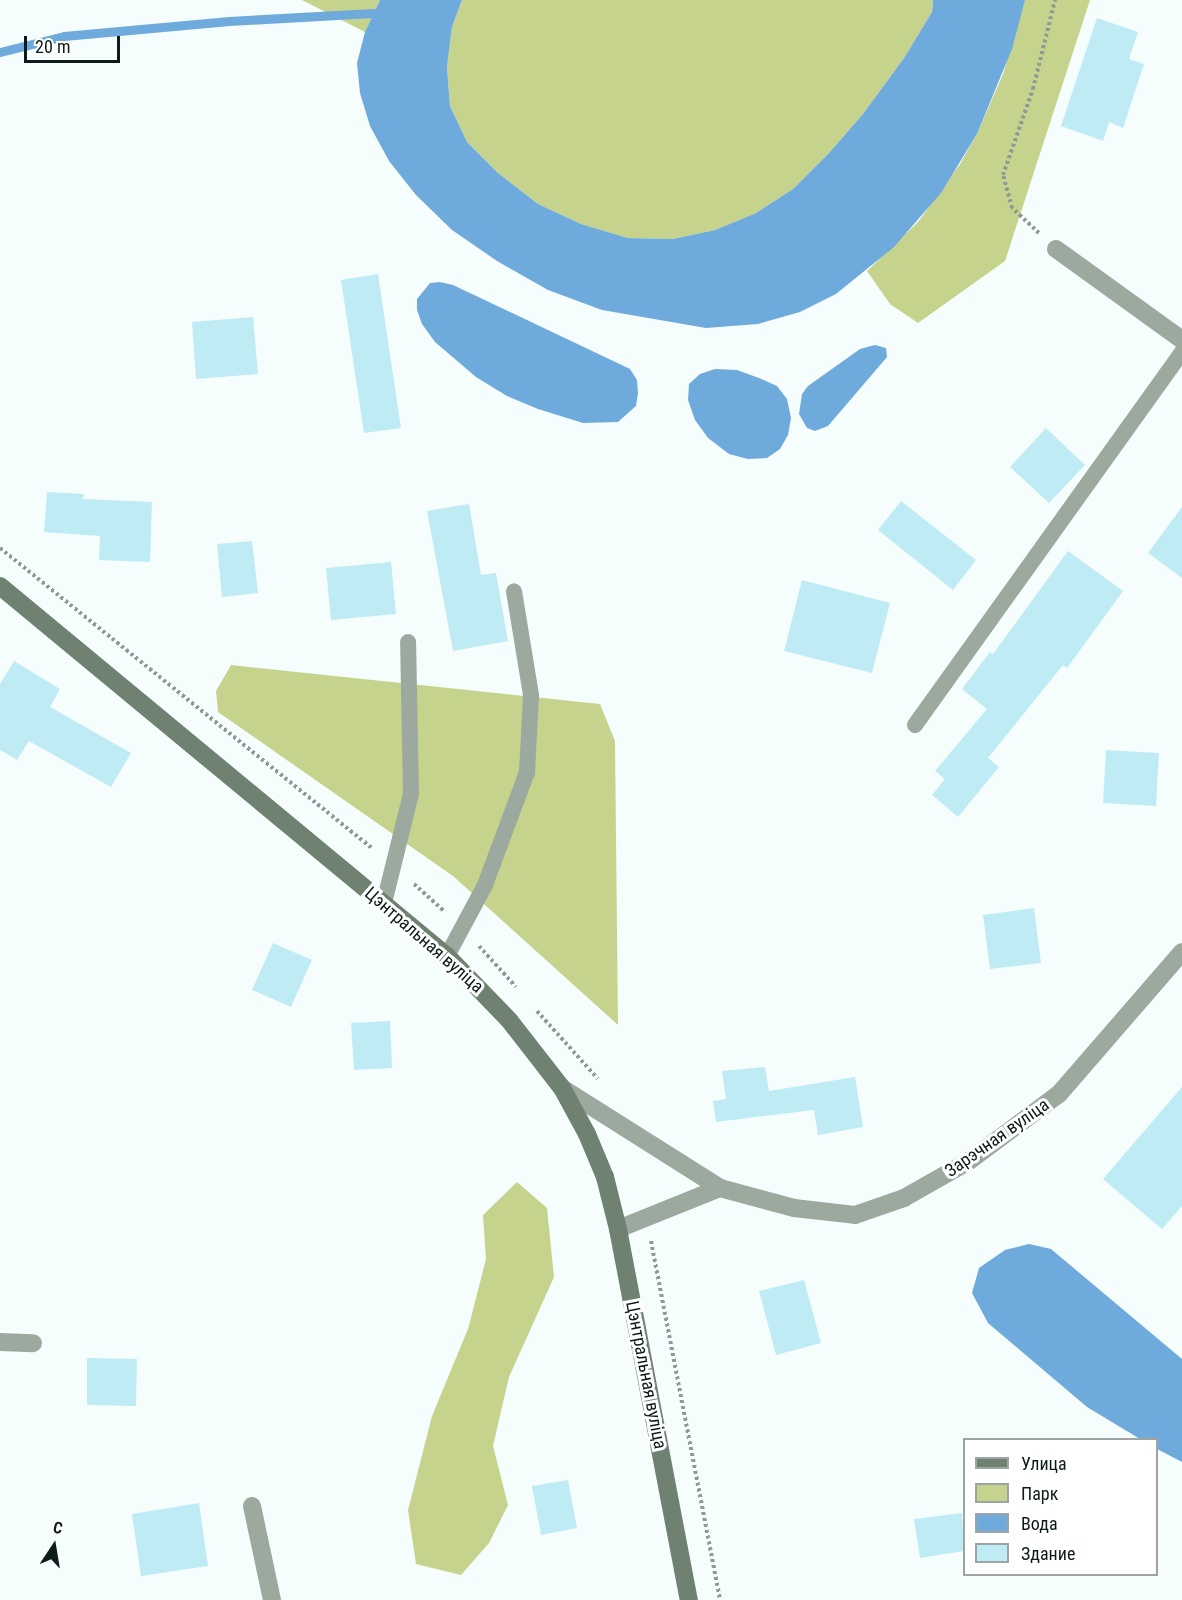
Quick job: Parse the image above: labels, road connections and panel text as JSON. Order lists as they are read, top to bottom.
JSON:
{
  "streets": {
    "street": ["Цэнтральная вуліца", "Зарэчная вуліца"]
  },
  "crossings": [
    ["Цэнтральная вуліца", "Зарэчная вуліца"]
  ],
  "legend": [
    "Улица",
    "Парк",
    "Вода",
    "Здание"
  ],
  "scale_bar": "20 m",
  "north": "top"
}
